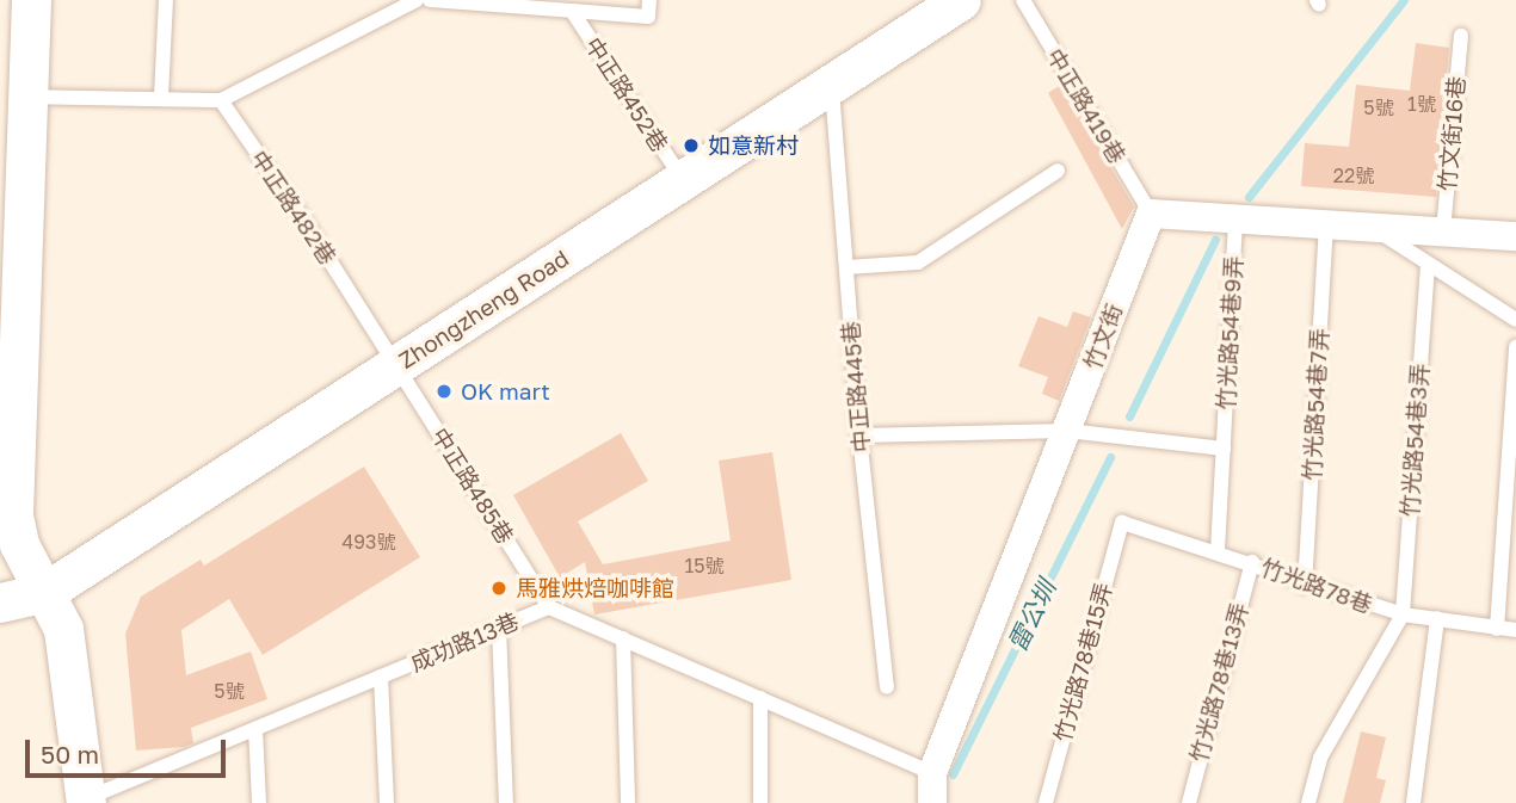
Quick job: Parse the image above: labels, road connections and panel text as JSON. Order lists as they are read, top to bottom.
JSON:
{
  "streets": {
    "street": ["Zhongzheng Road", "竹文街"],
    "lane": [
      "中正路452巷",
      "中正路419巷",
      "竹文街16巷",
      "中正路482巷",
      "竹光路54巷9弄",
      "中正路445巷",
      "竹光路54巷7弄",
      "竹光路54巷3弄",
      "中正路485巷",
      "竹光路78巷",
      "成功路13巷",
      "竹光路78巷15弄",
      "竹光路78巷13弄"
    ]
  },
  "crossings": [
    ["中正路452巷", "Zhongzheng Road"],
    ["中正路419巷", "竹文街"],
    ["中正路482巷", "Zhongzheng Road"],
    ["中正路482巷", "中正路485巷"],
    ["Zhongzheng Road", "中正路445巷"],
    ["Zhongzheng Road", "中正路485巷"],
    ["竹光路54巷9弄", "竹光路78巷"],
    ["竹光路54巷7弄", "竹光路78巷"],
    ["竹光路54巷3弄", "竹光路78巷"],
    ["中正路485巷", "成功路13巷"],
    ["竹光路78巷", "竹光路78巷15弄"],
    ["竹光路78巷", "竹光路78巷13弄"]
  ],
  "water": ["雷公圳"],
  "places": ["如意新村", "OK mart", "馬雅烘焙咖啡館"],
  "house_numbers": [
    "1號",
    "5號",
    "22號",
    "493號",
    "15號",
    "5號"
  ],
  "scale_bar": "50 m"
}
